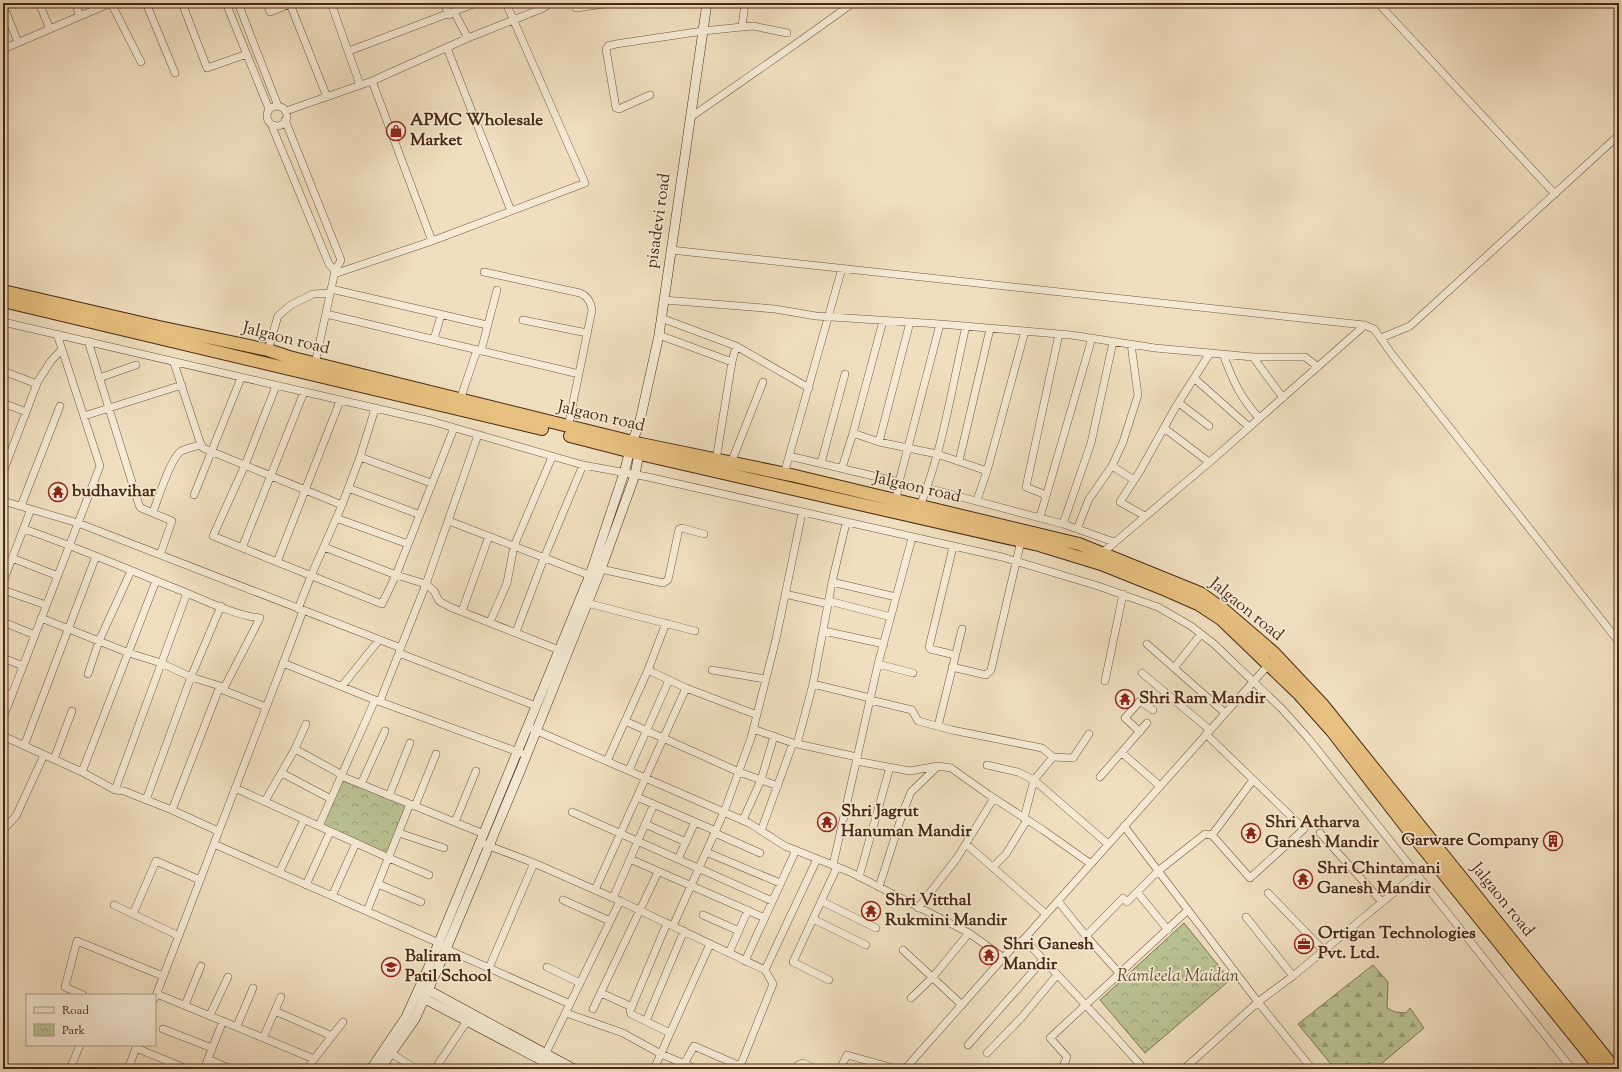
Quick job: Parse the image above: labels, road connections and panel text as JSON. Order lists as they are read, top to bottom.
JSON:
{
  "streets": {
    "highway": ["Jalgaon road"],
    "street": ["pisadevi road"]
  },
  "crossings": [
    ["pisadevi road", "Jalgaon road"]
  ],
  "parks": ["Ramleela Maidan"],
  "places": {
    "shop": ["APMC Wholesale Market"],
    "temple": [
      "budhavihar",
      "Shri Ram Mandir",
      "Shri Jagrut Hanuman Mandir",
      "Shri Atharva Ganesh Mandir",
      "Shri Chintamani Ganesh Mandir",
      "Shri Vitthal Rukmini Mandir",
      "Shri Ganesh Mandir"
    ],
    "building": ["Garware Company"],
    "office": ["Ortigan Technologies Pvt. Ltd."],
    "school or university": ["Baliram Patil School"]
  },
  "legend": ["Road", "Park"]
}
